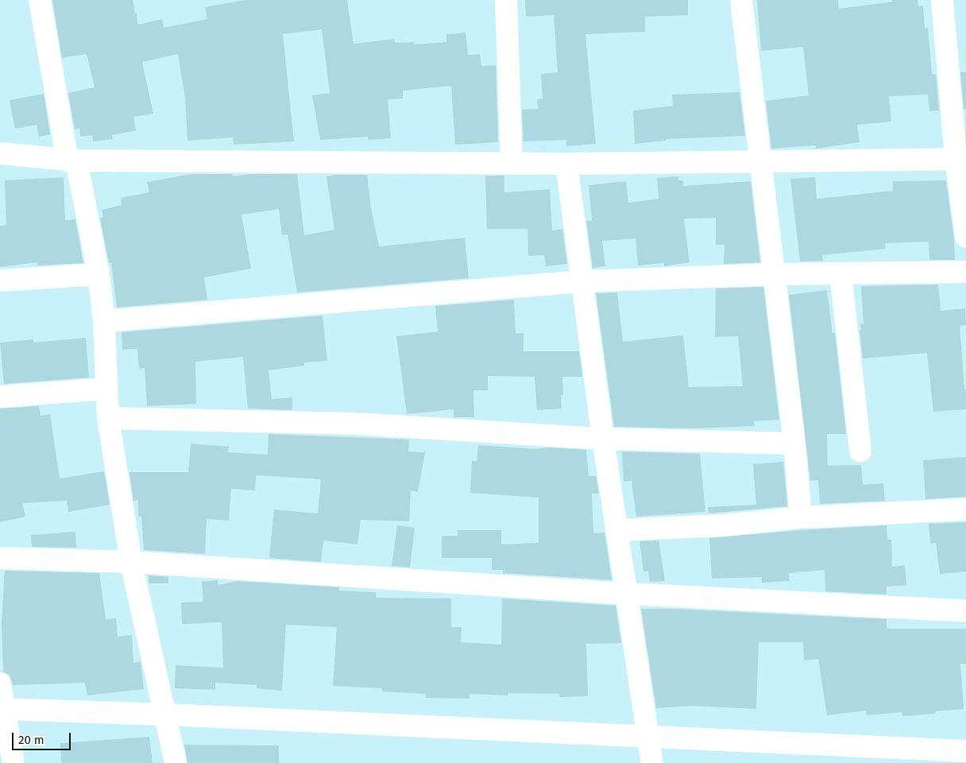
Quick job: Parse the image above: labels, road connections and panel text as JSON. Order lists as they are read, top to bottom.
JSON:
{
  "scale_bar": "20 m"
}
